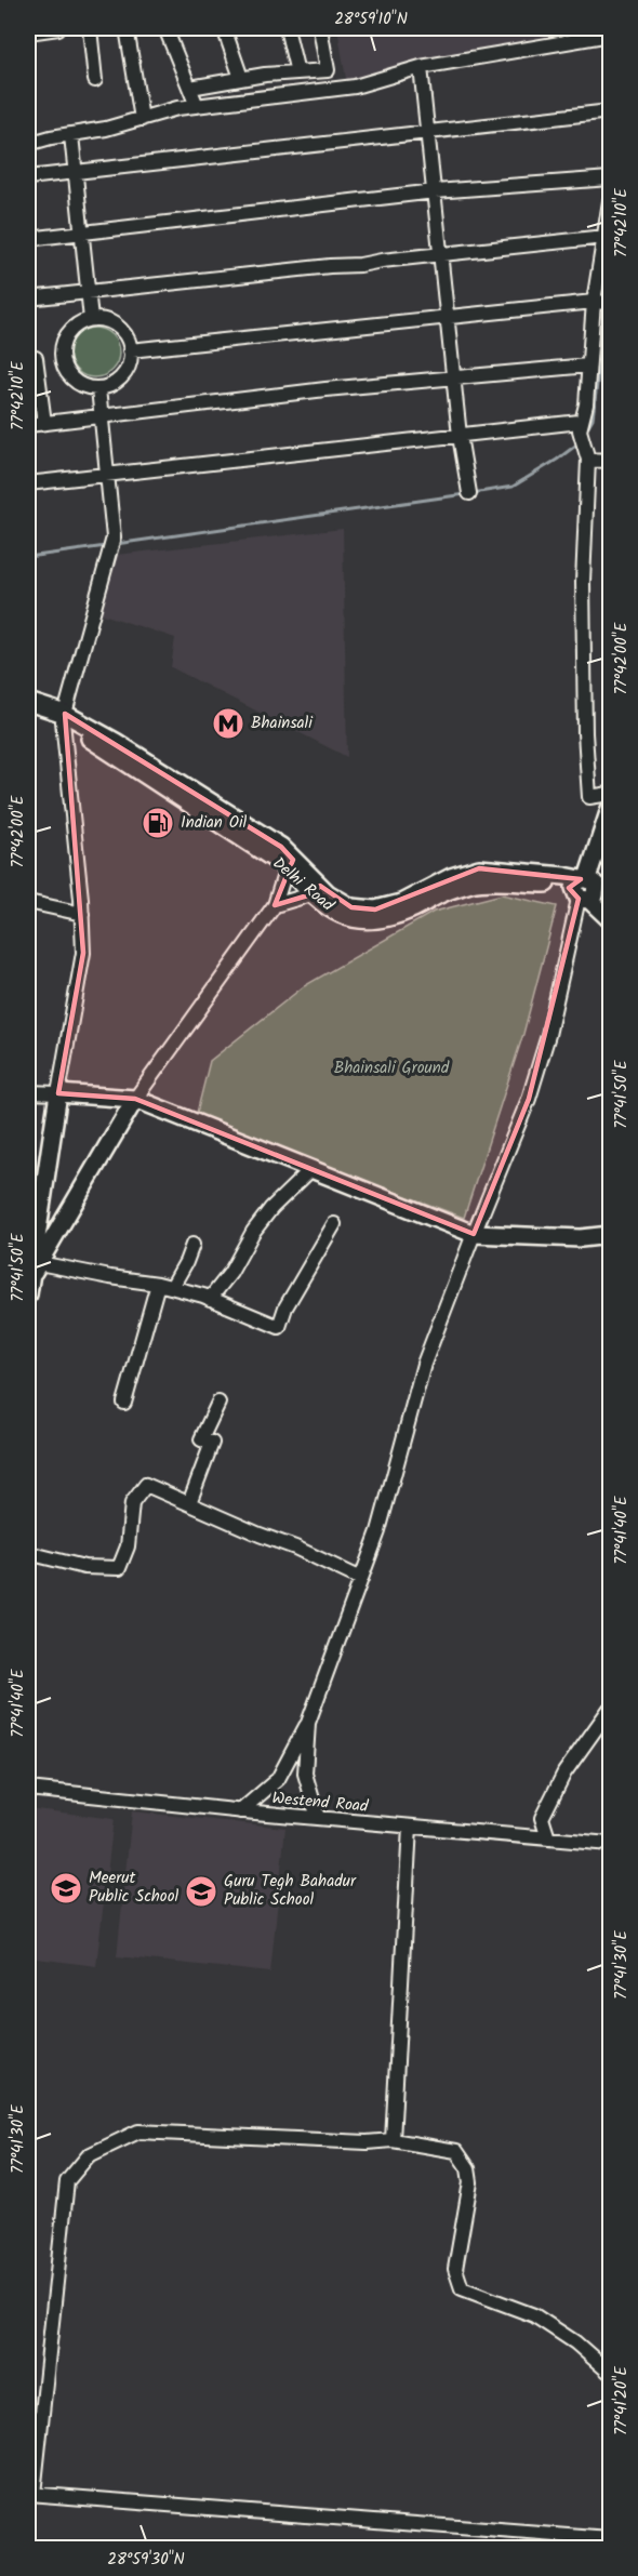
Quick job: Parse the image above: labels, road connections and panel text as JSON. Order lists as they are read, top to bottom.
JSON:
{
  "streets": {
    "main road": ["Delhi Road"],
    "street": ["Westend Road"]
  },
  "parks": ["Bhainsali Ground"],
  "places": {
    "metro station": ["Bhainsali"],
    "fuel station": ["Indian Oil"],
    "school or university": ["Meerut Public School", "Guru Tegh Bahadur Public School"]
  },
  "coordinates": [
    "28°59'10\"N",
    "77°42'10\"E",
    "77°42'00\"E",
    "77°41'50\"E",
    "77°41'40\"E",
    "77°41'30\"E",
    "77°41'20\"E",
    "28°59'30\"N"
  ]
}
